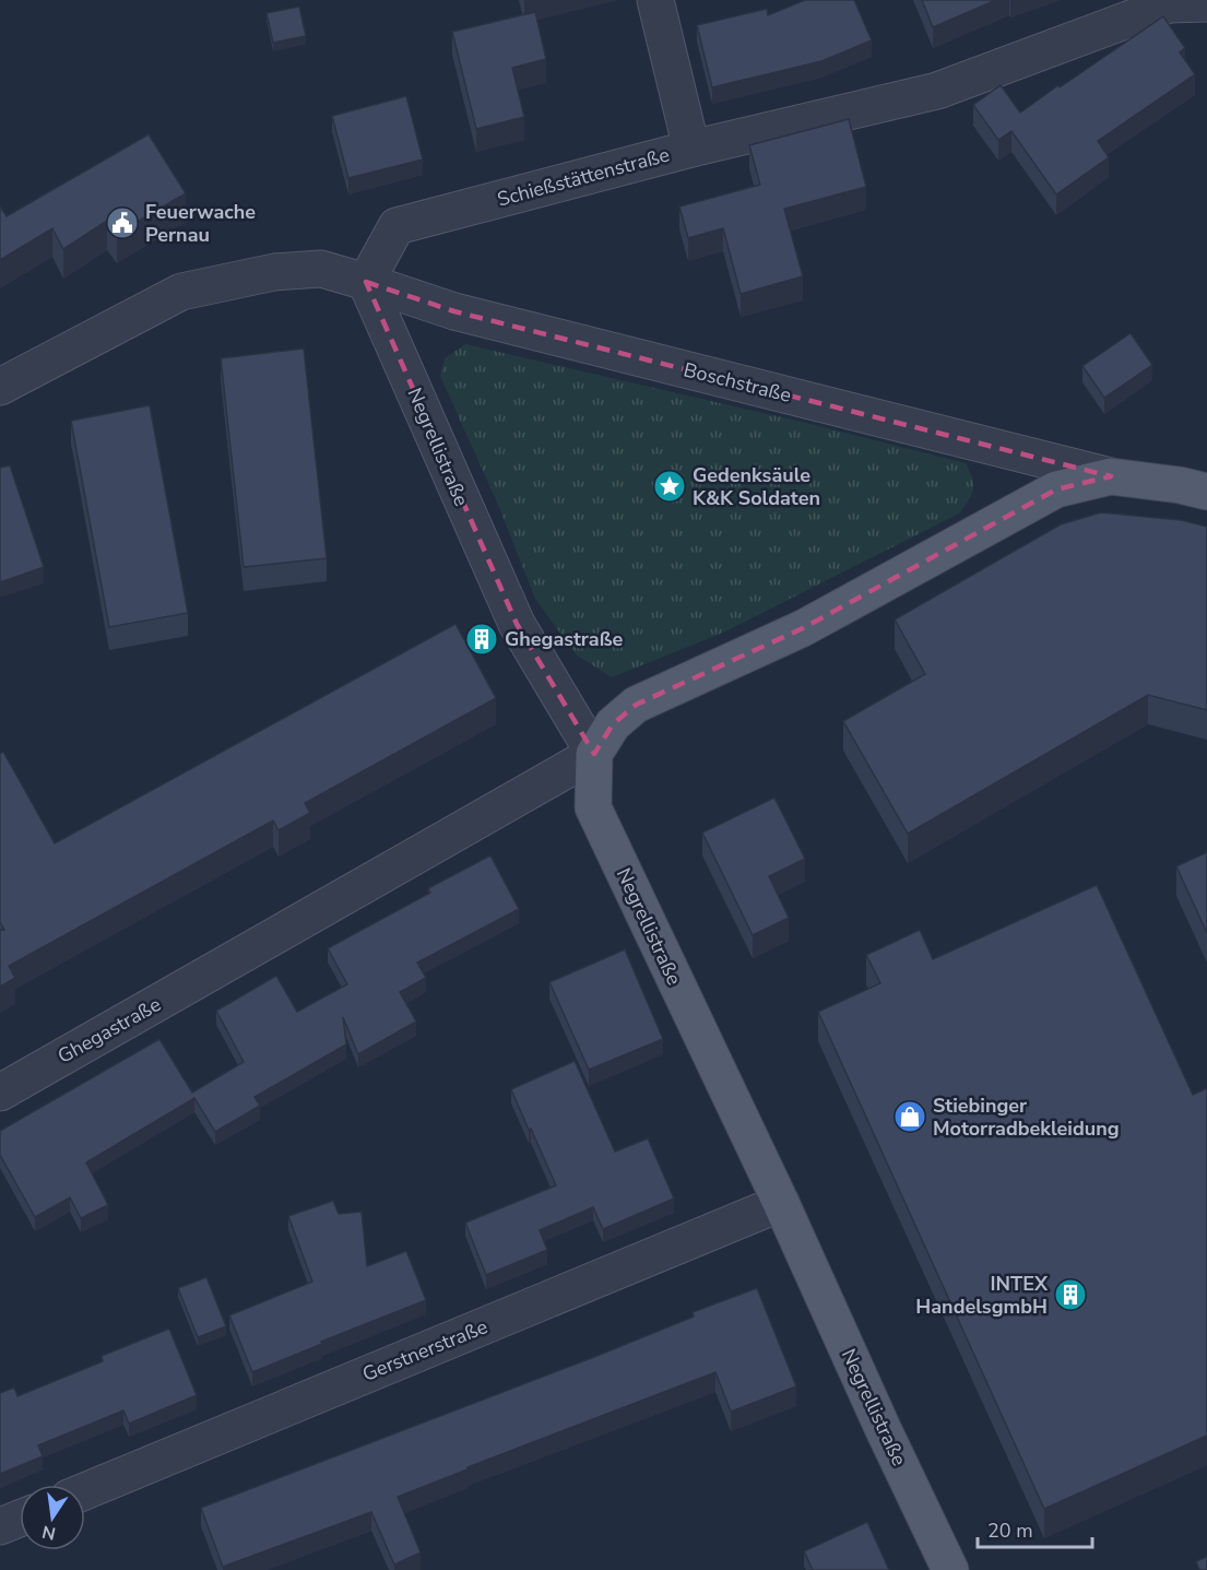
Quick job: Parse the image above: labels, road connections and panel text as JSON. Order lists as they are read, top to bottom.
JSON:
{
  "streets": {
    "main road": ["Boschstraße", "Negrellistraße"],
    "street": ["Schießstättenstraße", "Ghegastraße", "Gerstnerstraße"]
  },
  "crossings": [
    ["Schießstättenstraße", "Boschstraße"],
    ["Schießstättenstraße", "Negrellistraße"],
    ["Boschstraße", "Negrellistraße"],
    ["Boschstraße", "Ghegastraße"],
    ["Negrellistraße", "Ghegastraße"],
    ["Negrellistraße", "Gerstnerstraße"]
  ],
  "places": {
    "public building": ["Feuerwache Pernau"],
    "place": ["Gedenksäule K&K Soldaten"],
    "building": ["Ghegastraße", "INTEX HandelsgmbH"],
    "shop": ["Stiebinger Motorradbekleidung"]
  },
  "scale_bar": "20 m",
  "north": "bottom"
}
